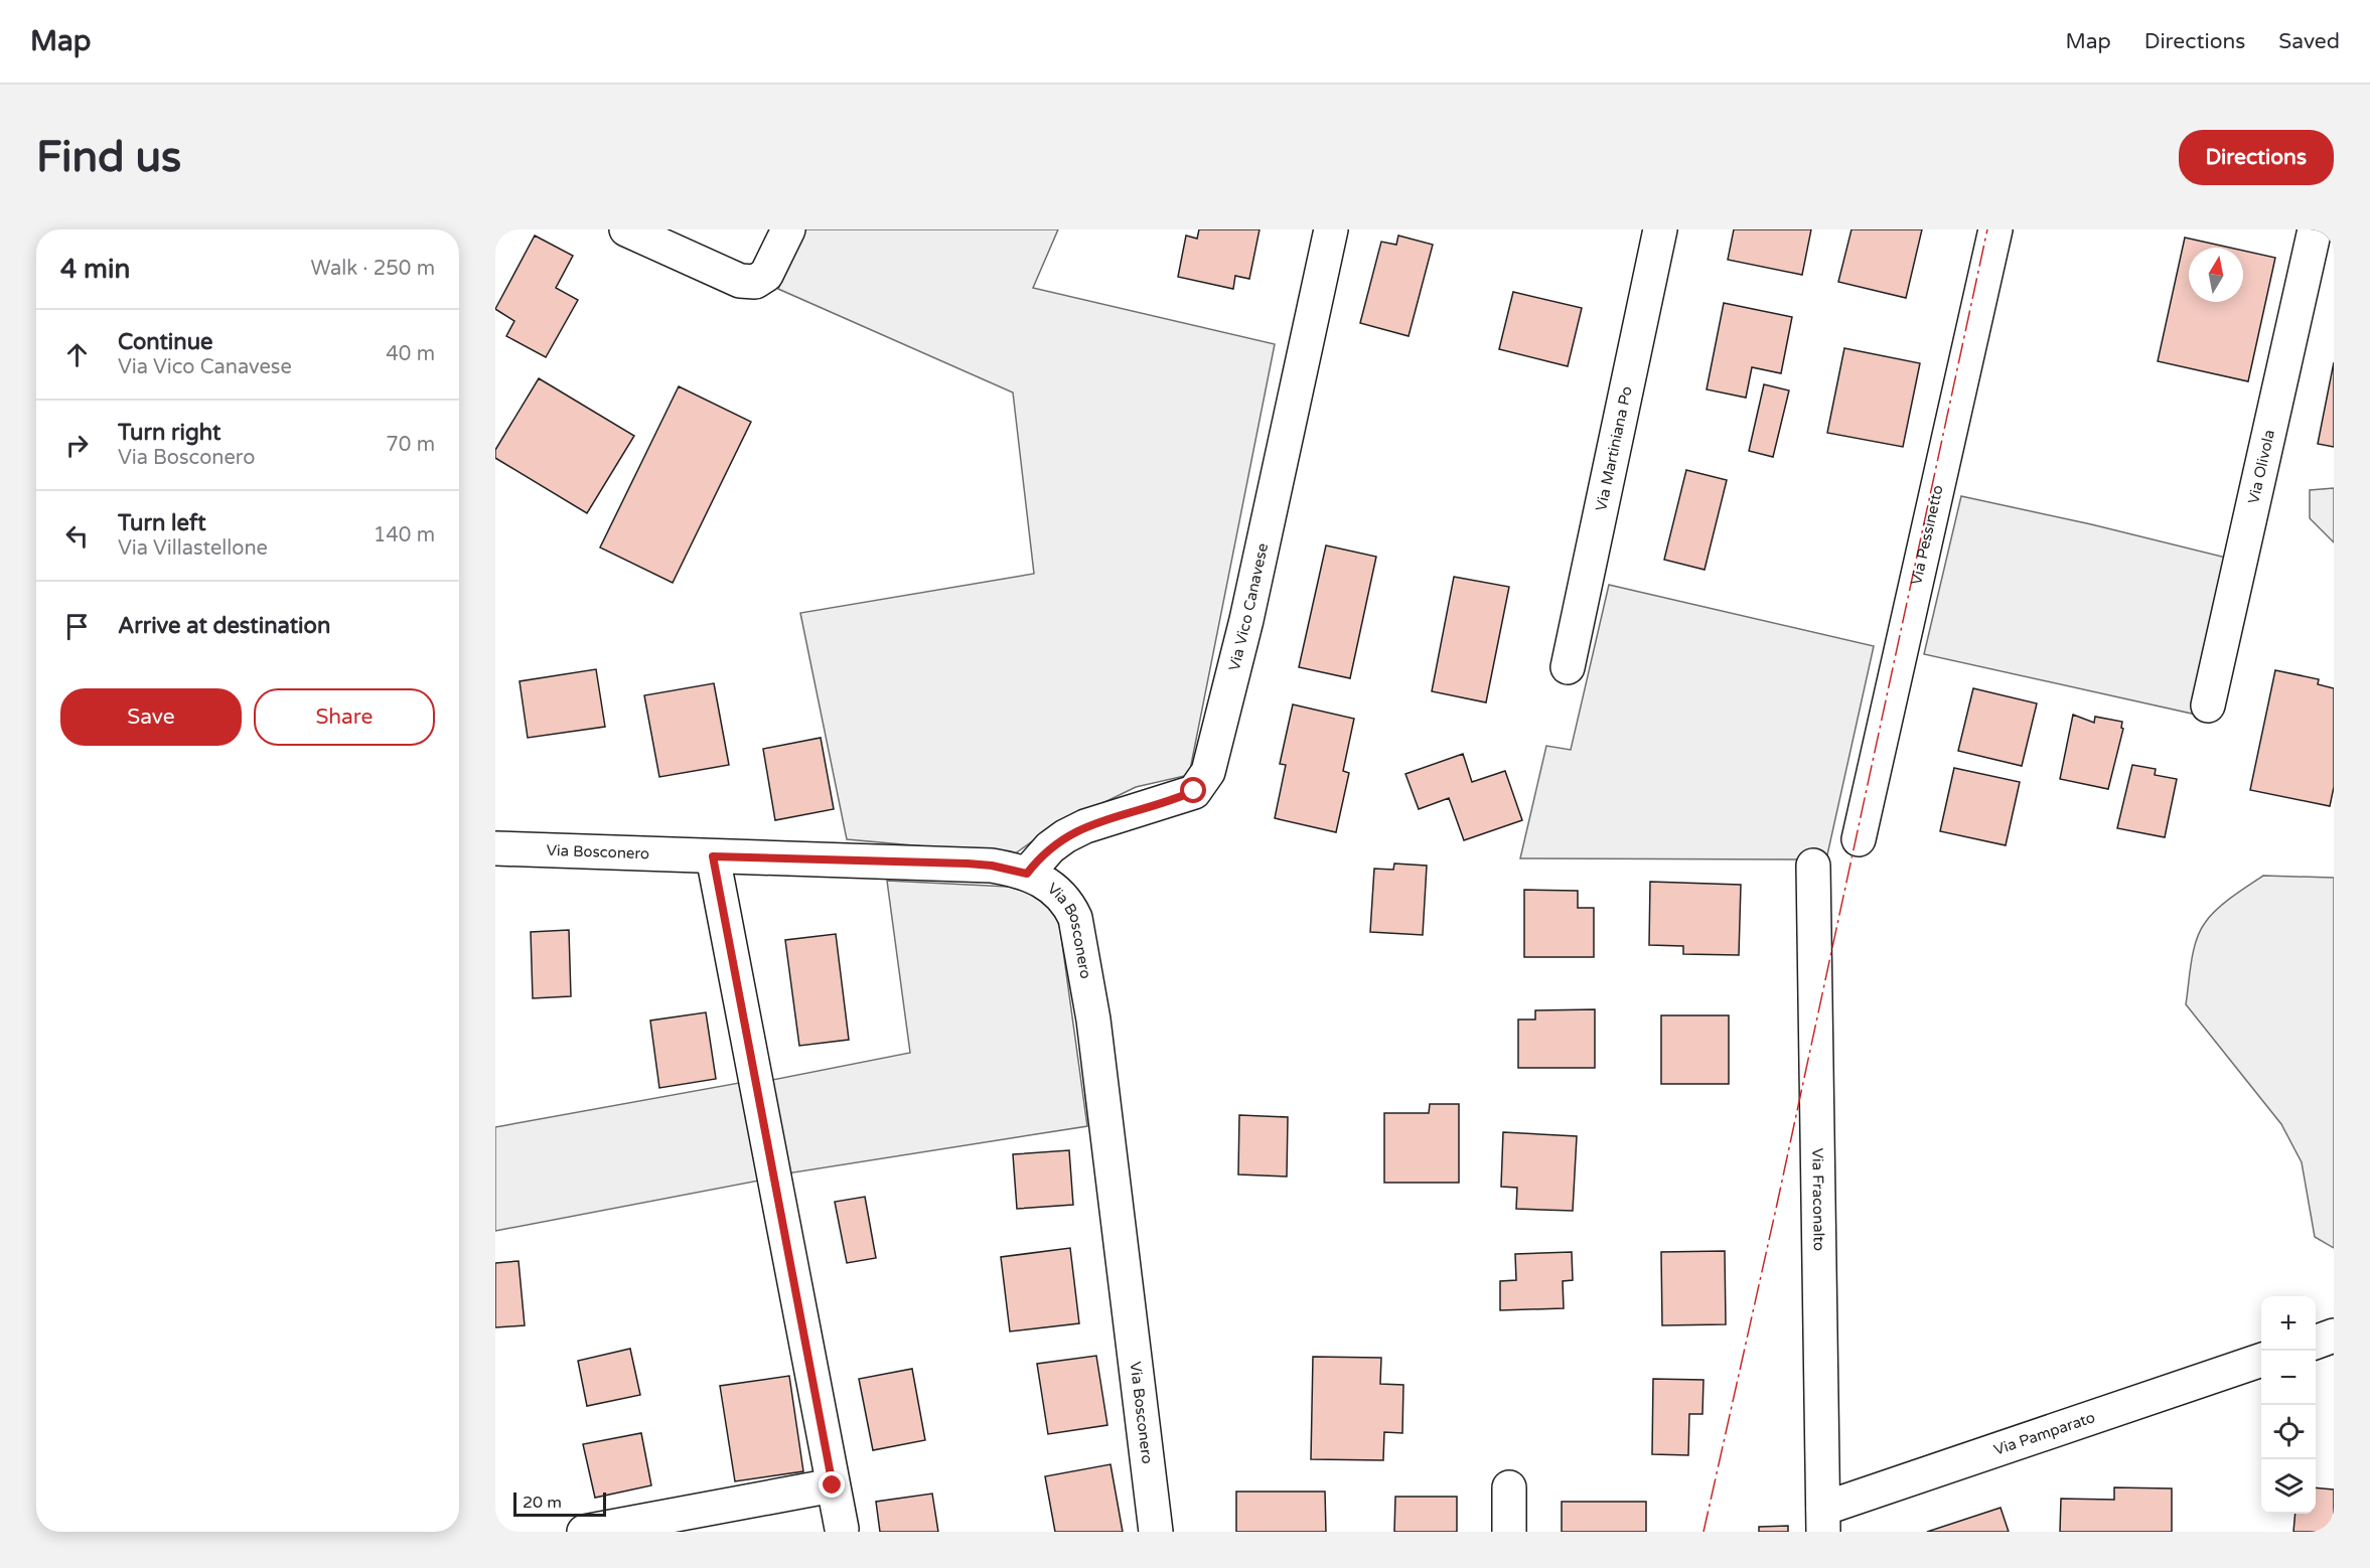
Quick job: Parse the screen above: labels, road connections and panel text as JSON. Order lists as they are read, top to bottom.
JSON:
{
  "streets": {
    "street": [
      "Via Martiniana Po",
      "Via Olivola",
      "Via Pessinetto",
      "Via Vico Canavese",
      "Via Bosconero",
      "Via Fraconalto",
      "Via Pamparato"
    ]
  },
  "crossings": [
    ["Via Vico Canavese", "Via Bosconero"],
    ["Via Fraconalto", "Via Pamparato"]
  ],
  "scale_bar": "20 m",
  "north": "top",
  "page": {
    "header": "Map",
    "nav": ["Map", "Directions", "Saved"],
    "buttons": [
      "Directions",
      ["Save", "Share"]
    ],
    "title": "Find us",
    "heading": ["4 min", "Walk · 250 m"],
    "list": [
      ["Continue", "Via Vico Canavese", "40 m"],
      ["Turn right", "Via Bosconero", "70 m"],
      ["Turn left", "Via Villastellone", "140 m"],
      "Arrive at destination"
    ],
    "map_buttons": ["+", "−"],
    "scale": "20 m"
  }
}
